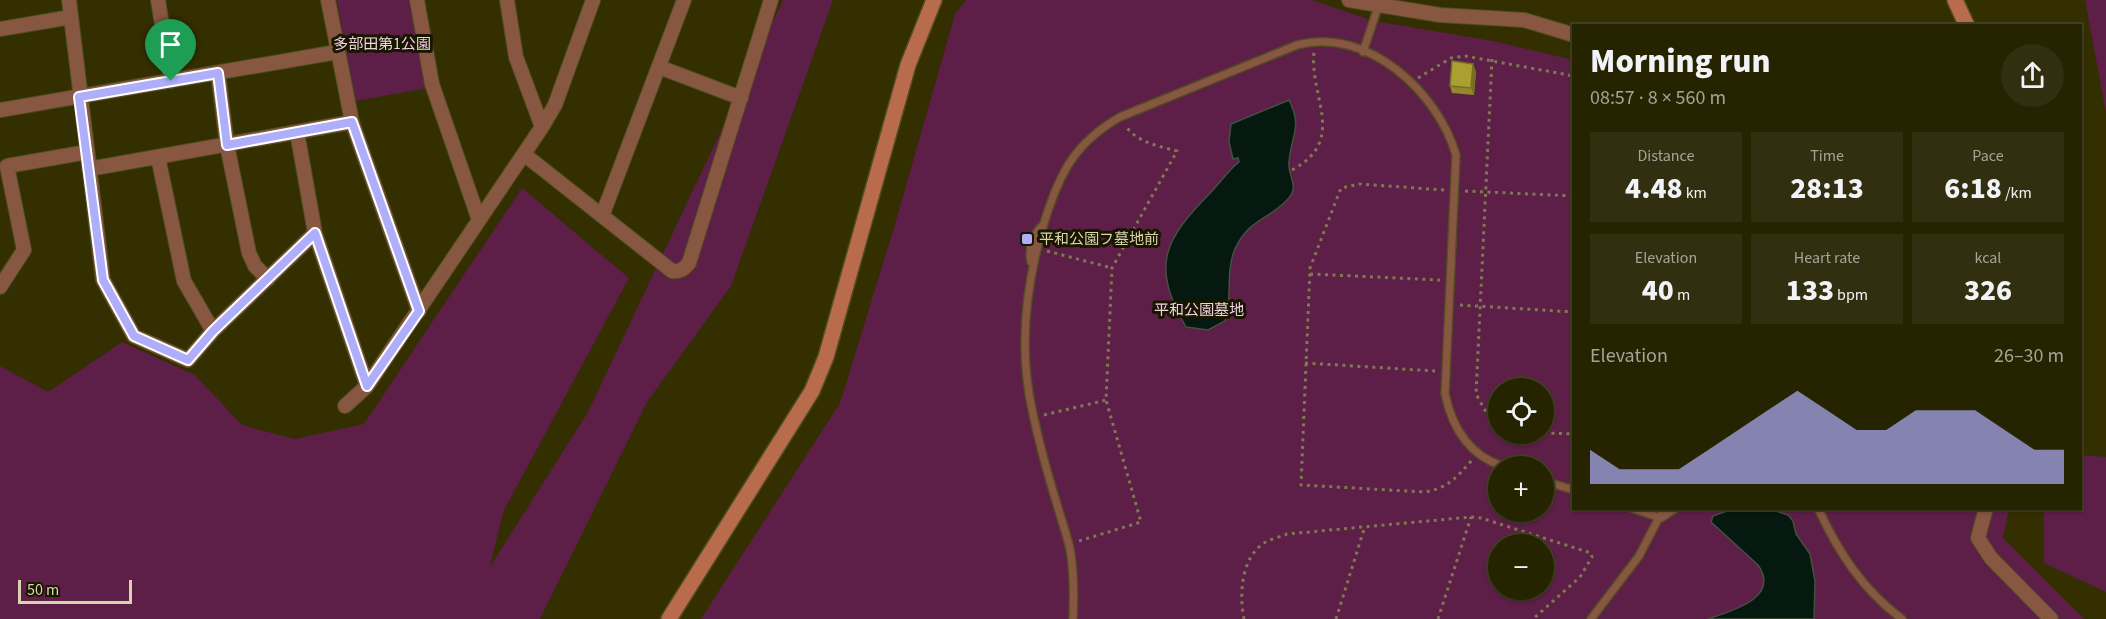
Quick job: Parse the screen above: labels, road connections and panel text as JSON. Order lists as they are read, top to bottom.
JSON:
{
  "parks": ["多部田第1公園", "平和公園墓地"],
  "places": {
    "transit": ["平和公園フ墓地前"]
  },
  "scale_bar": "50 m",
  "page": {
    "heading": ["Morning run", "08:57 · 8 × 560 m"],
    "stats": [
      ["Distance", "4.48 km"],
      ["Time", "28:13"],
      ["Pace", "6:18 /km"],
      ["Elevation", "40 m"],
      ["Heart rate", "133 bpm"],
      ["kcal", "326"]
    ],
    "chart": ["Elevation", "26–30 m"],
    "map_buttons": ["+", "−"],
    "scale": "50 m"
  }
}
